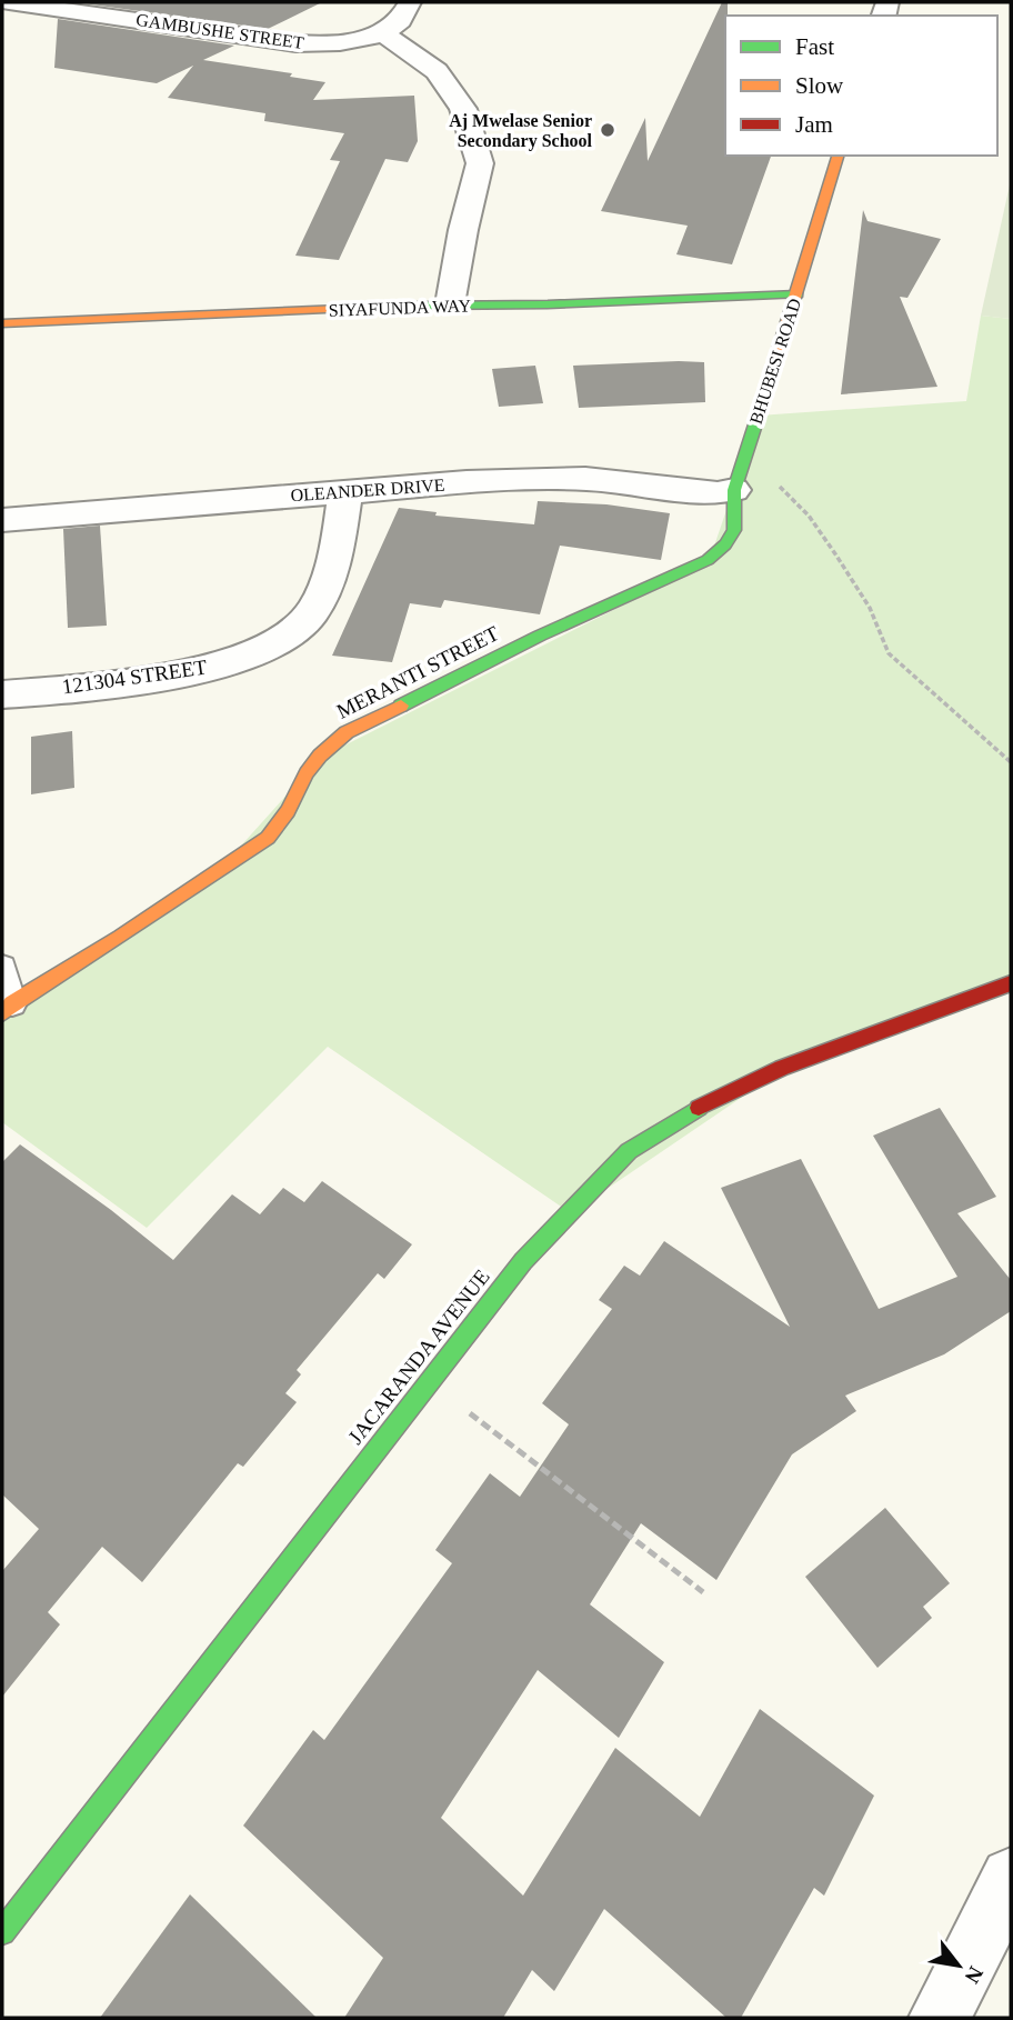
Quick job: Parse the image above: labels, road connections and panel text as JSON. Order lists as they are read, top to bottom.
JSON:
{
  "streets": {
    "street": [
      "GAMBUSHE STREET",
      "SIYAFUNDA WAY",
      "BHUBESI ROAD",
      "OLEANDER DRIVE",
      "MERANTI STREET",
      "121304 STREET",
      "JACARANDA AVENUE"
    ]
  },
  "crossings": [
    ["SIYAFUNDA WAY", "BHUBESI ROAD"],
    ["BHUBESI ROAD", "OLEANDER DRIVE"],
    ["BHUBESI ROAD", "MERANTI STREET"],
    ["OLEANDER DRIVE", "121304 STREET"]
  ],
  "places": ["Aj Mwelase Senior Secondary School"],
  "legend": ["Fast", "Slow", "Jam"],
  "north": "bottom right"
}
